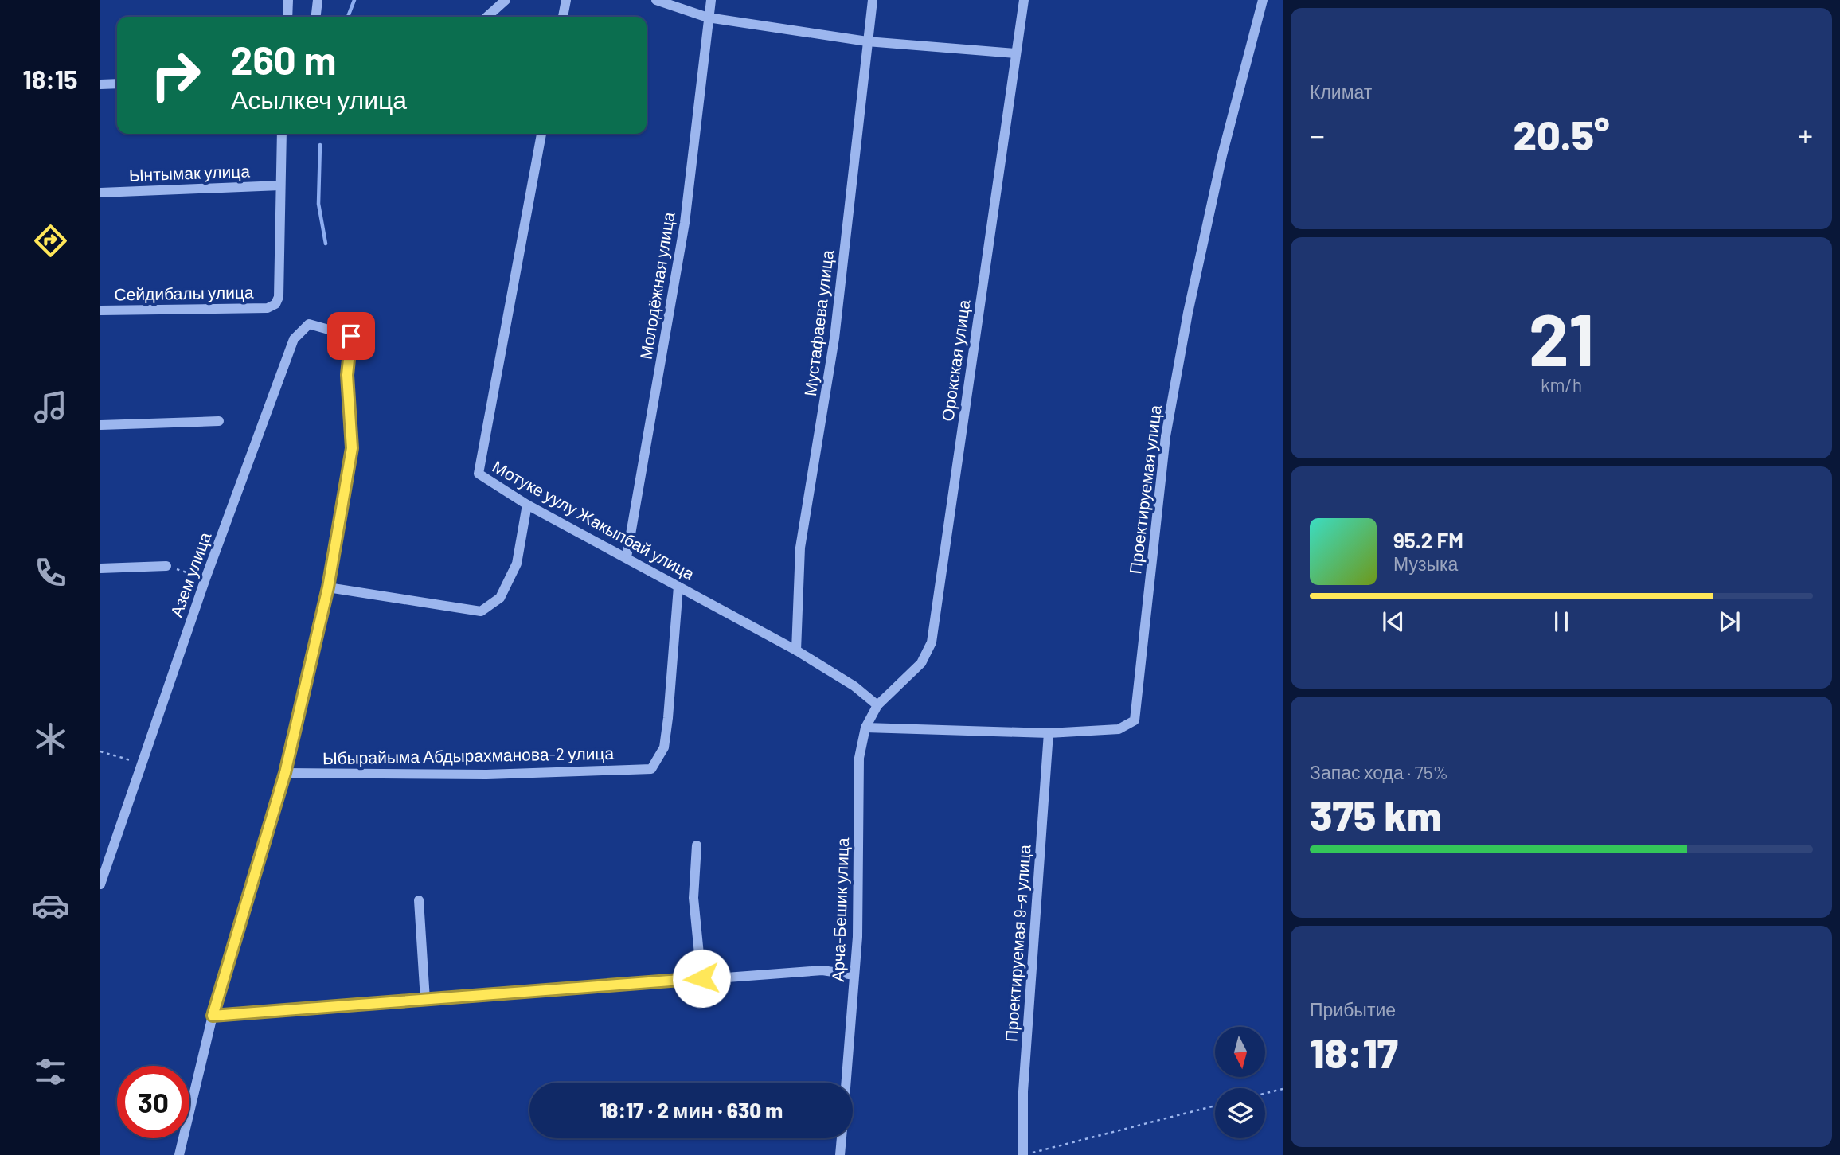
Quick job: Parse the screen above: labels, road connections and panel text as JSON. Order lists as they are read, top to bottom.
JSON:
{
  "streets": {
    "street": [
      "Ынтымак улица",
      "Молодёжная улица",
      "Сейдибалы улица",
      "Мустафаева улица",
      "Орокская улица",
      "Проектируемая улица",
      "Мотуке уулу Жакыпбай улица",
      "Азем улица",
      "Ыбырайыма Абдырахманова-2 улица",
      "Арча-Бешик улица",
      "Проектируемая 9-я улица"
    ]
  },
  "crossings": [
    ["Ынтымак улица", "Сейдибалы улица"],
    ["Молодёжная улица", "Мотуке уулу Жакыпбай улица"],
    ["Мустафаева улица", "Мотуке уулу Жакыпбай улица"],
    ["Орокская улица", "Мотуке уулу Жакыпбай улица"],
    ["Орокская улица", "Арча-Бешик улица"],
    ["Проектируемая улица", "Арча-Бешик улица"],
    ["Проектируемая улица", "Проектируемая 9-я улица"],
    ["Мотуке уулу Жакыпбай улица", "Ыбырайыма Абдырахманова-2 улица"],
    ["Мотуке уулу Жакыпбай улица", "Арча-Бешик улица"]
  ],
  "north": "bottom",
  "page": {
    "tabs": "18:15",
    "tile": [
      "Климат",
      ["21", "km/h"],
      ["Запас хода · 75%", "375 km"],
      ["Прибытие", "18:17"]
    ],
    "turn": ["260 m", "Асылкеч улица"],
    "heat": ["−", "20.5°", "+"],
    "song": ["95.2 FM", "Музыка"],
    "limit": "30",
    "trip": "18:17 · 2 мин · 630 m"
  }
}
